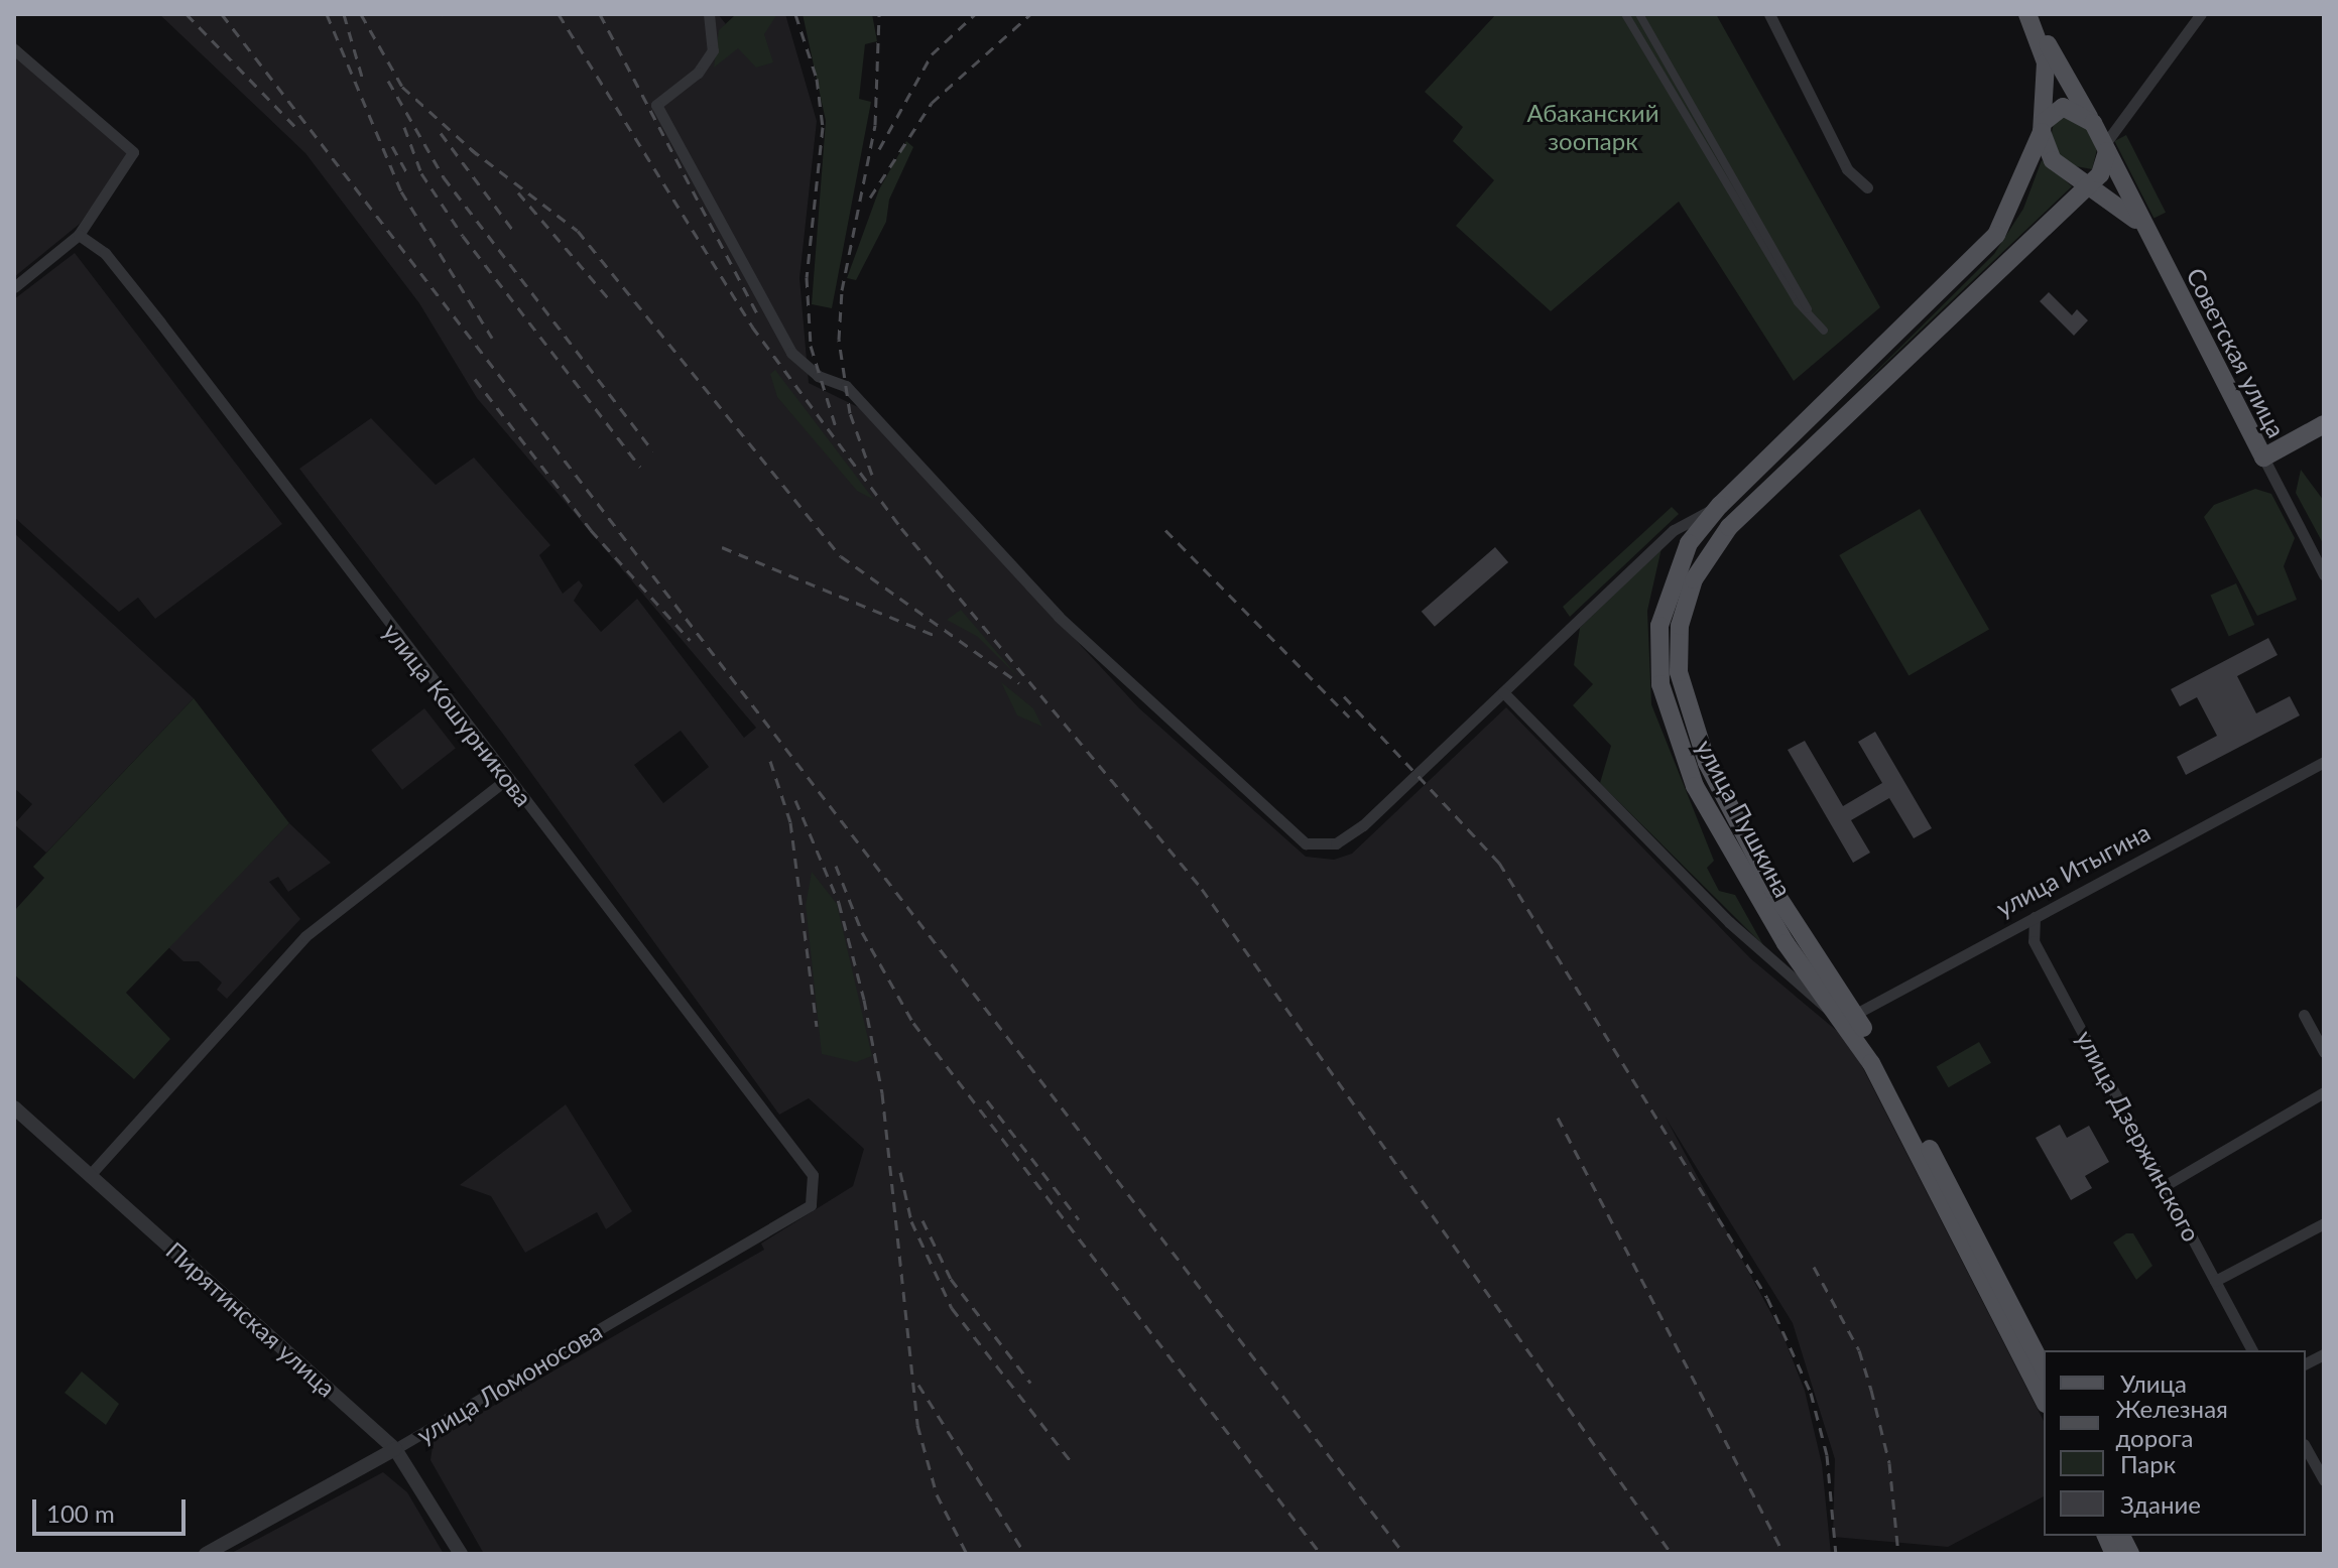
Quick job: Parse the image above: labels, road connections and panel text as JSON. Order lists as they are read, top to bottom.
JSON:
{
  "streets": {
    "main road": ["Советская улица", "улица Пушкина"],
    "street": [
      "улица Кошурникова",
      "улица Итыгина",
      "улица Дзержинского",
      "Пирятинская улица",
      "улица Ломоносова"
    ]
  },
  "crossings": [
    ["Советская улица", "улица Пушкина"],
    ["улица Кошурникова", "улица Ломоносова"],
    ["улица Пушкина", "улица Итыгина"],
    ["улица Итыгина", "улица Дзержинского"],
    ["Пирятинская улица", "улица Ломоносова"]
  ],
  "parks": ["Абаканский зоопарк"],
  "legend": [
    "Улица",
    "Железная дорога",
    "Парк",
    "Здание"
  ],
  "scale_bar": "100 m"
}
